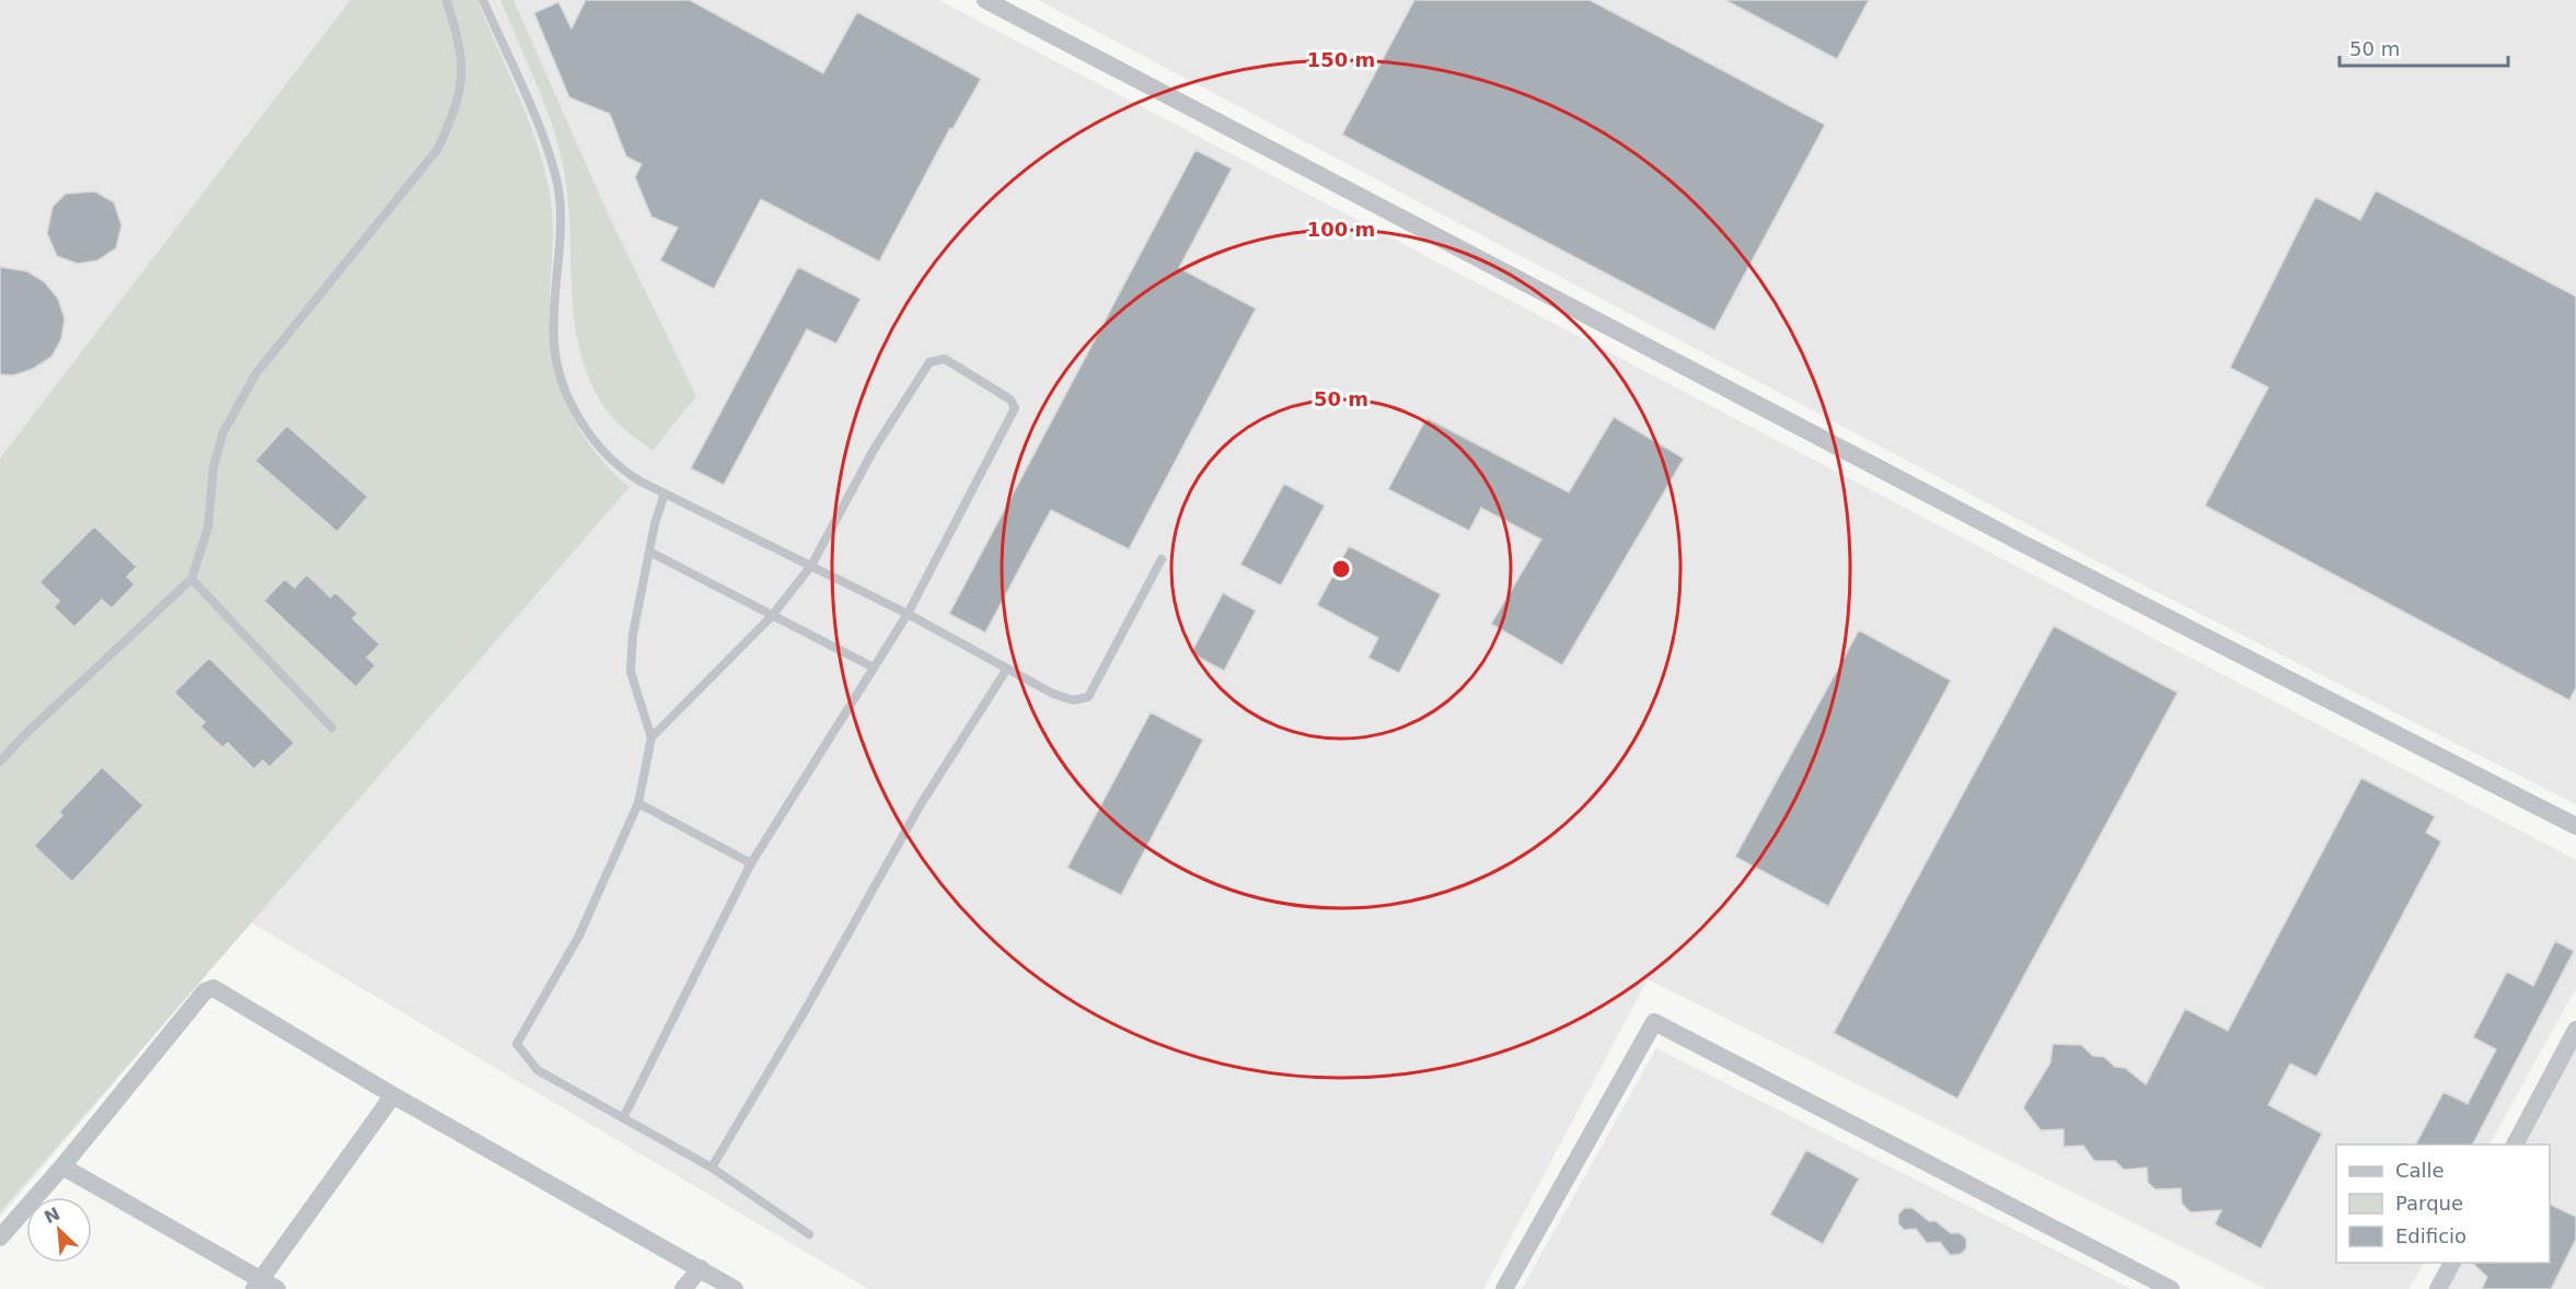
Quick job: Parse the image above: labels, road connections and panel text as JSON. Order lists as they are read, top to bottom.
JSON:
{
  "legend": ["Calle", "Parque", "Edificio"],
  "scale_bar": "50 m",
  "north": "top left",
  "rings": ["150 m", "100 m", "50 m"]
}
